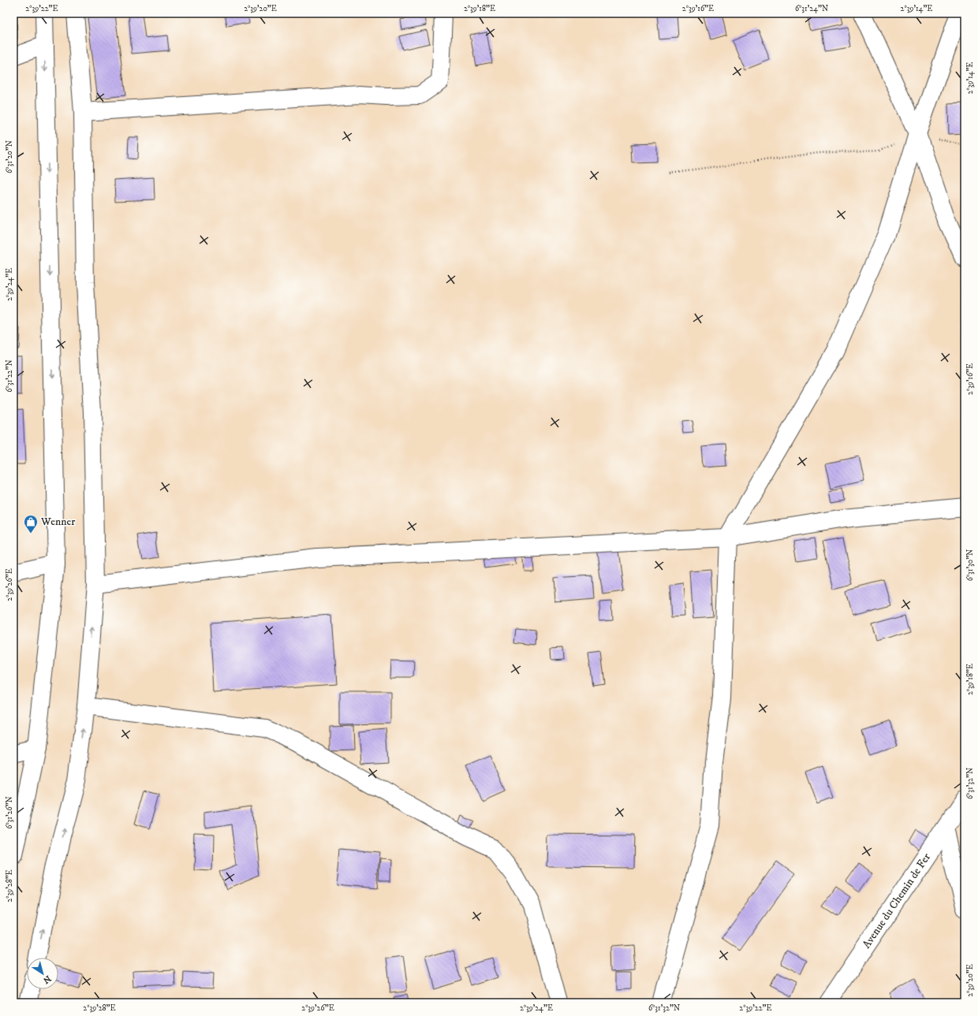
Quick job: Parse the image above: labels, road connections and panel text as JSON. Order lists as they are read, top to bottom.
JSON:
{
  "streets": {
    "street": ["Avenue du Chemin de Fer"]
  },
  "places": {
    "shop": ["Wenner"]
  },
  "north": "bottom right",
  "coordinates": [
    "2°39'22\"E",
    "2°39'20\"E",
    "2°39'18\"E",
    "2°39'16\"E",
    "6°31'24\"N",
    "2°39'14\"E",
    "6°31'20\"N",
    "2°39'24\"E",
    "6°31'22\"N",
    "6°31'30\"N",
    "2°39'26\"E",
    "6°31'32\"N",
    "6°31'26\"N",
    "2°39'28\"E"
  ]
}
